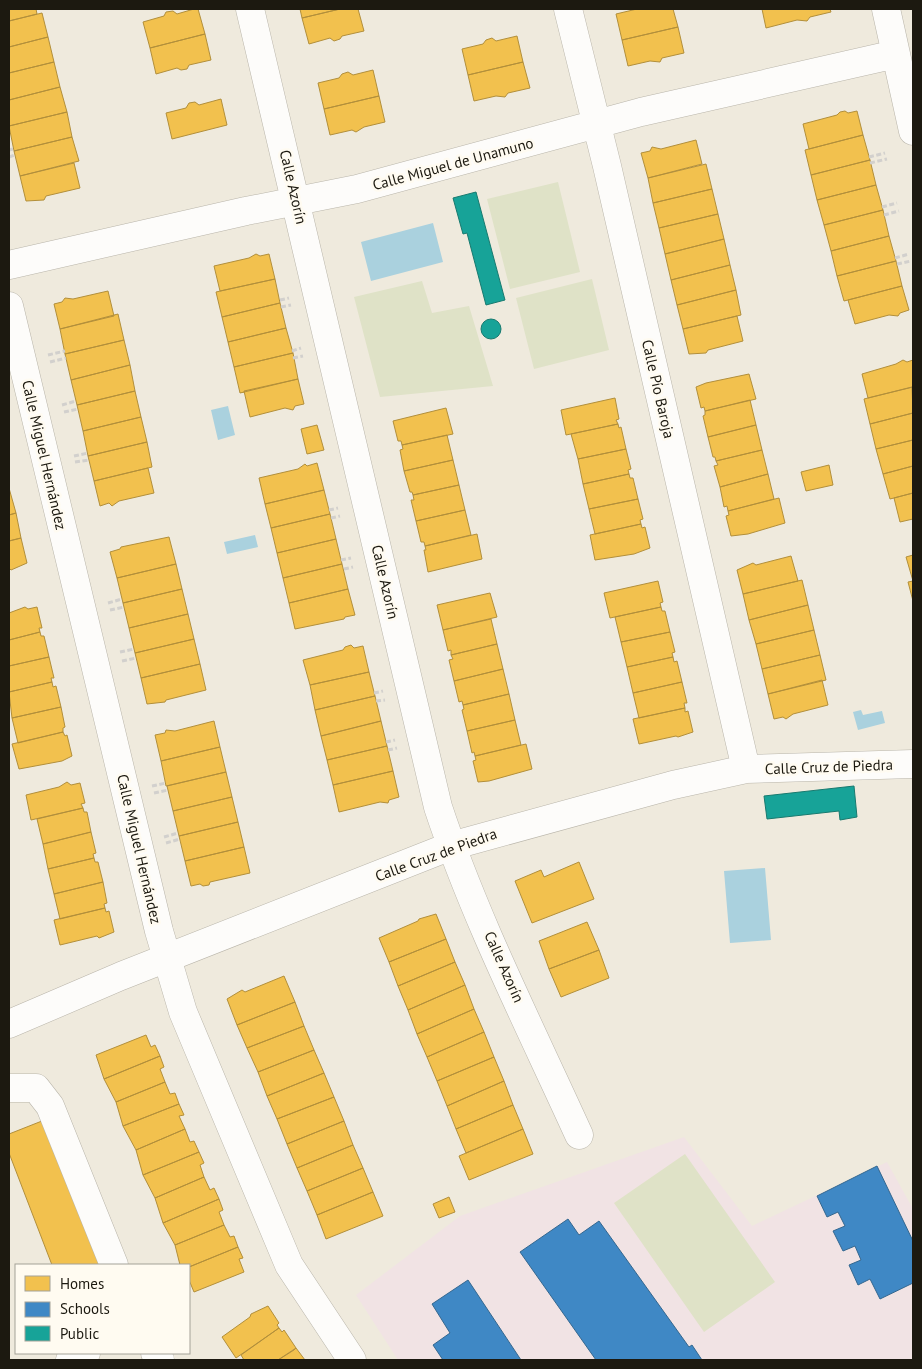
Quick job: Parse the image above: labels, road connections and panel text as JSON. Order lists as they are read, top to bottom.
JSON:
{
  "streets": {
    "street": [
      "Calle Miguel de Unamuno",
      "Calle Azorín",
      "Calle Pío Baroja",
      "Calle Miguel Hernández",
      "Calle Cruz de Piedra"
    ]
  },
  "crossings": [
    ["Calle Miguel de Unamuno", "Calle Azorín"],
    ["Calle Miguel de Unamuno", "Calle Pío Baroja"],
    ["Calle Azorín", "Calle Cruz de Piedra"],
    ["Calle Pío Baroja", "Calle Cruz de Piedra"],
    ["Calle Miguel Hernández", "Calle Cruz de Piedra"]
  ],
  "legend": ["Homes", "Schools", "Public"]
}
